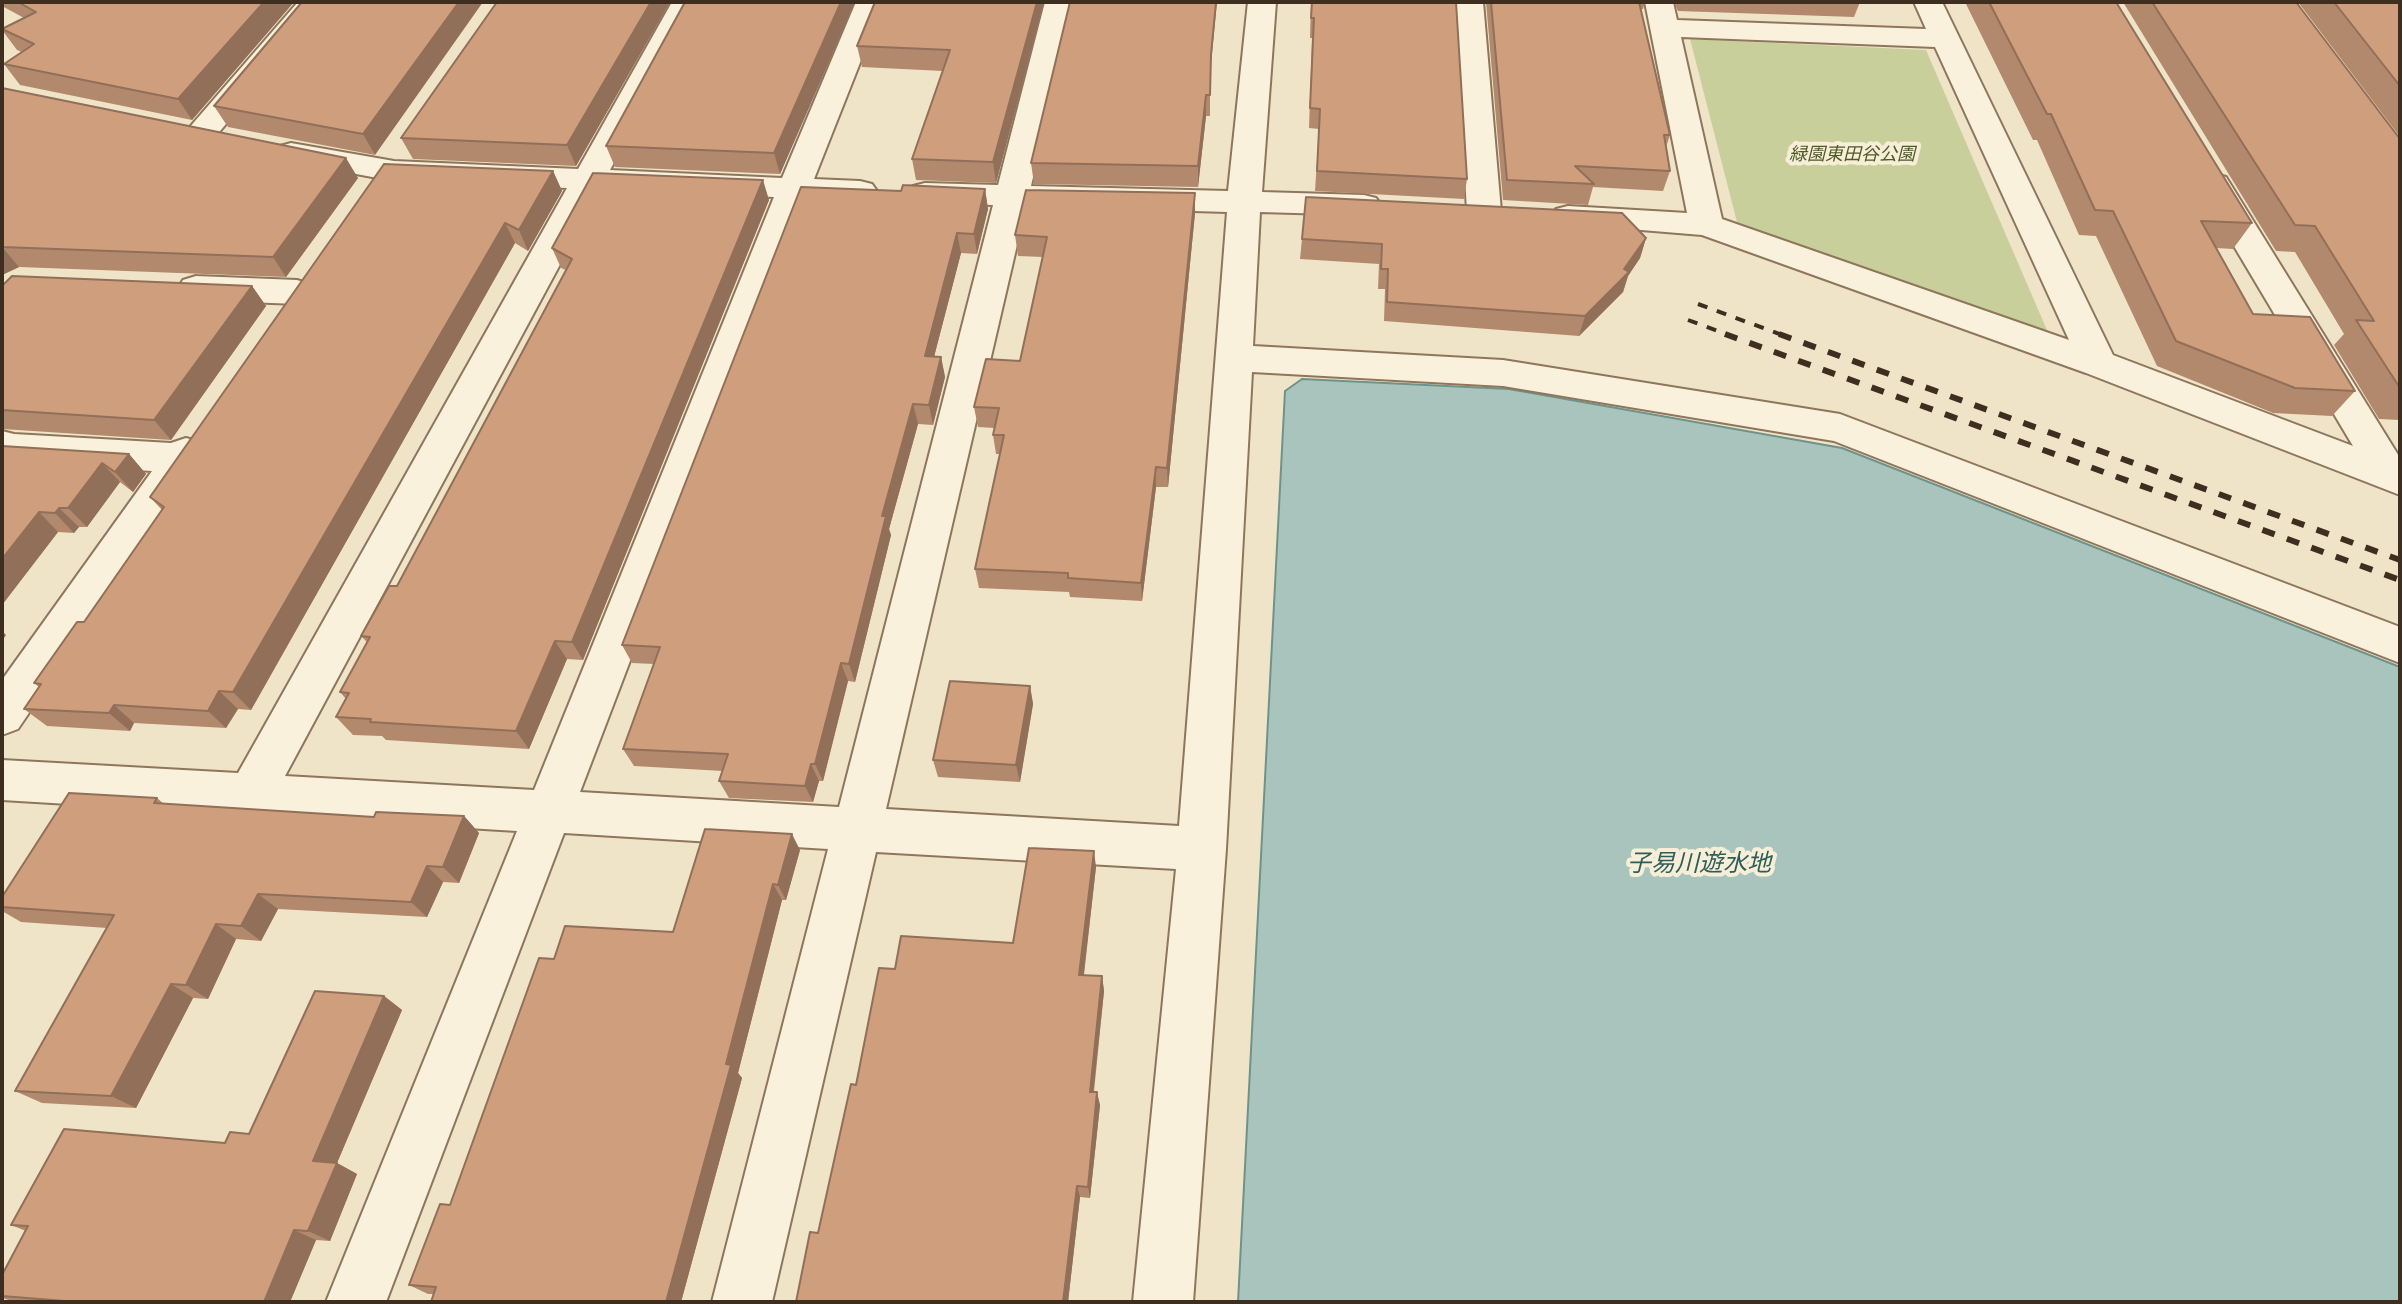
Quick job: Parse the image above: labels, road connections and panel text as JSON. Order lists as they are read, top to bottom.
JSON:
{
  "water": ["子易川遊水地"],
  "parks": ["緑園東田谷公園"]
}
